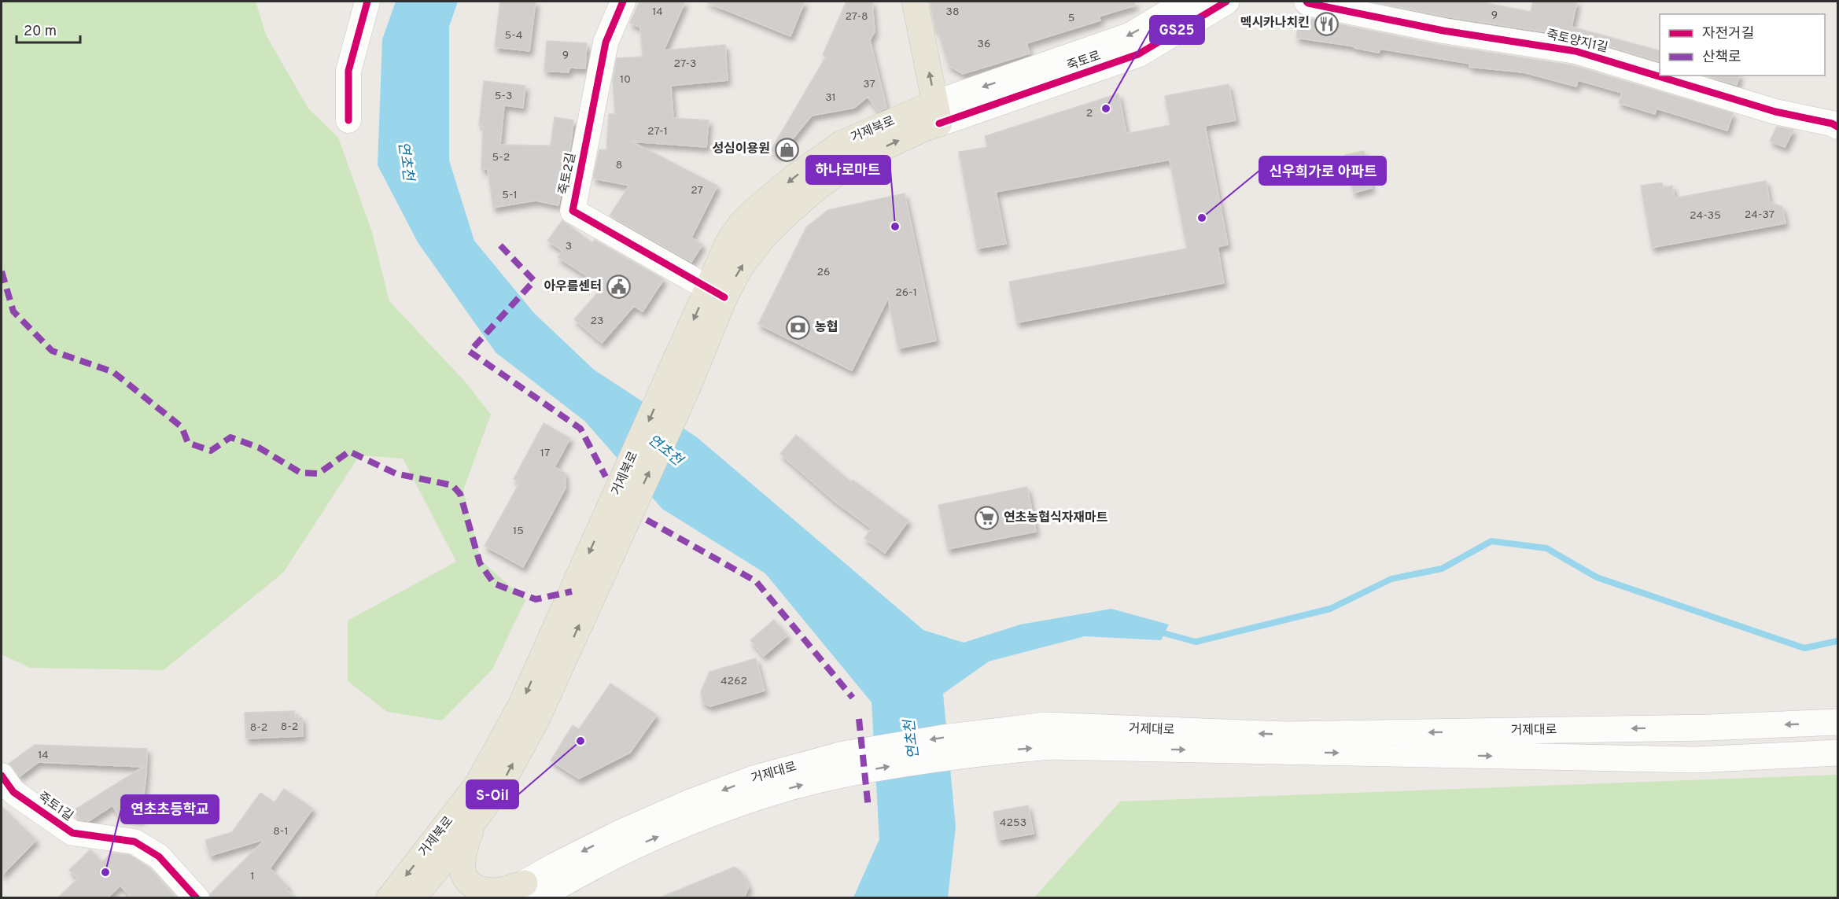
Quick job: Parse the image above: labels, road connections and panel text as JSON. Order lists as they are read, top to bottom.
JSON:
{
  "streets": {
    "main road": ["죽토로", "거제북로", "거제대로"],
    "street": ["죽토양지1길", "죽토2길", "죽토1길"]
  },
  "crossings": [
    ["죽토로", "거제북로"],
    ["거제북로", "죽토2길"]
  ],
  "water": ["연초천"],
  "places": {
    "restaurant": ["멕시카나치킨"],
    "other": [
      "GS25",
      "신우희가로 아파트",
      "하나로마트",
      "S-Oil",
      "연초초등학교"
    ],
    "shop": ["성심이용원"],
    "public building": ["아우름센터"],
    "bank": ["농협"],
    "supermarket": ["연초농협식자재마트"]
  },
  "house_numbers": [
    "14",
    "38",
    "9",
    "27-8",
    "5",
    "5-4",
    "36",
    "9",
    "27-3",
    "10",
    "37",
    "5-3",
    "31",
    "2",
    "27-1",
    "5-2",
    "8",
    "27",
    "5-1",
    "24-37",
    "24-35",
    "3",
    "26",
    "26-1",
    "23",
    "17",
    "15",
    "4262",
    "8-2",
    "8-2",
    "14",
    "4253",
    "8-1",
    "1"
  ],
  "legend": ["자전거길", "산책로"],
  "scale_bar": "20 m"
}
